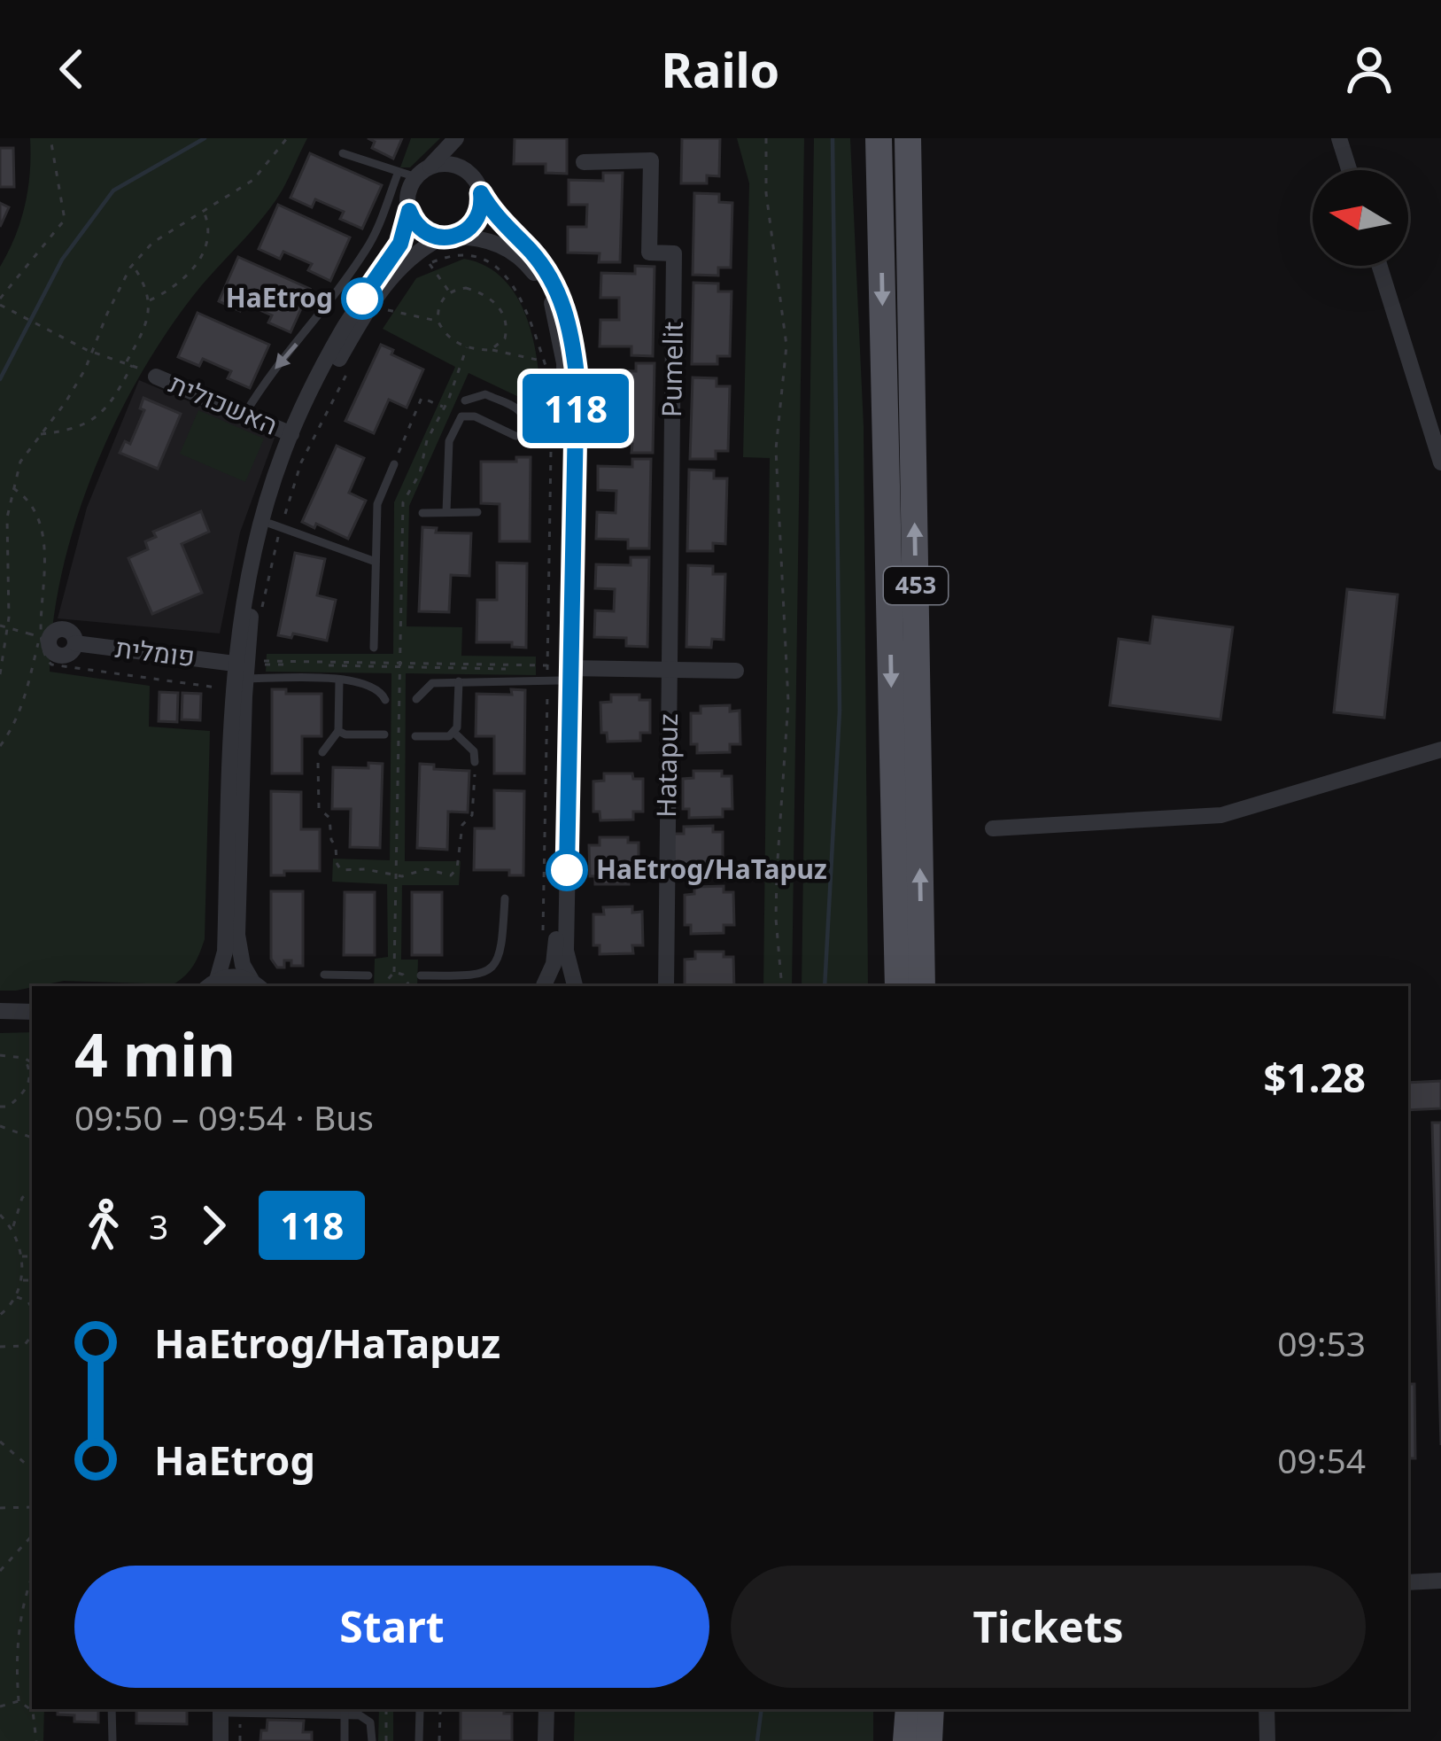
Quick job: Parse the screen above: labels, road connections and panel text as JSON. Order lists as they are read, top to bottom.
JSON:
{
  "streets": {
    "main road": ["453"],
    "street": [
      "Pumelit",
      "האשכולית",
      "פומלית",
      "Hatapuz"
    ]
  },
  "crossings": [
    ["Pumelit", "Hatapuz"]
  ],
  "places": ["HaEtrog", "HaEtrog/HaTapuz"],
  "lines": ["bus line 118"],
  "north": "left",
  "page": {
    "header": "Railo",
    "on_map": "118",
    "heading": ["4 min", "09:50 – 09:54 · Bus", "$1.28"],
    "legs": ["3", "118"],
    "list": [
      {
        "name": "HaEtrog/HaTapuz",
        "value": "09:53"
      },
      {
        "name": "HaEtrog",
        "value": "09:54"
      }
    ],
    "buttons": ["Start", "Tickets"]
  }
}
